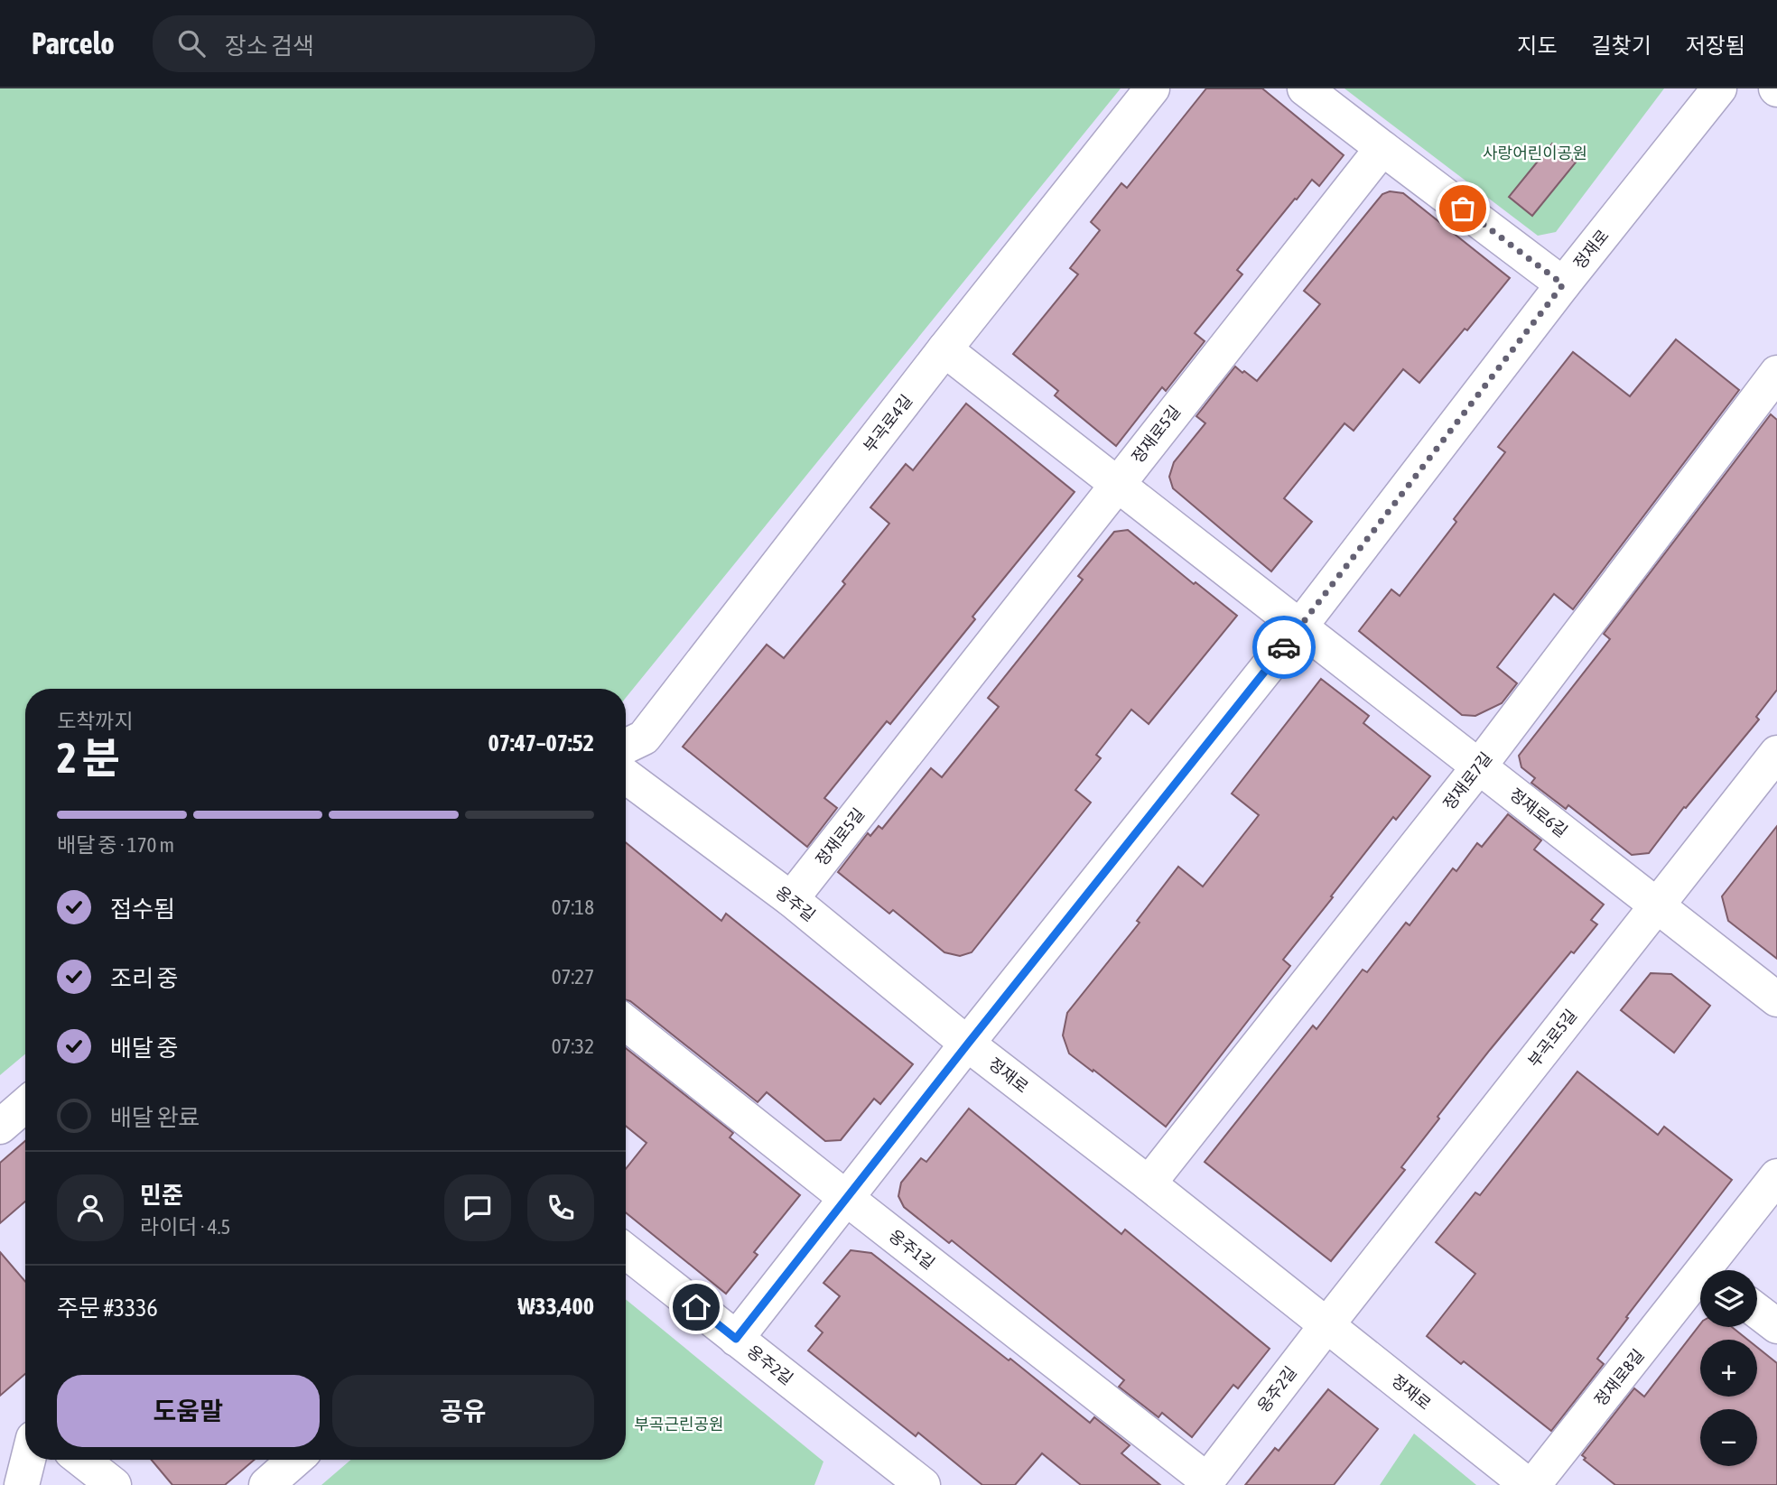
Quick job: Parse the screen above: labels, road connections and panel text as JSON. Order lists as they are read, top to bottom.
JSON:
{
  "streets": {
    "street": [
      "정재로",
      "부곡로4길",
      "정재로5길",
      "정재로7길",
      "정재로6길",
      "옹주길",
      "부곡로5길",
      "옹주1길",
      "옹주2길",
      "정재로8길"
    ]
  },
  "crossings": [
    ["정재로", "정재로7길"],
    ["정재로", "정재로6길"],
    ["정재로", "옹주길"],
    ["정재로", "부곡로5길"],
    ["정재로", "옹주2길"],
    ["부곡로4길", "정재로6길"],
    ["정재로5길", "정재로6길"],
    ["정재로5길", "옹주길"],
    ["정재로7길", "정재로6길"],
    ["정재로6길", "부곡로5길"],
    ["부곡로5길", "옹주2길"],
    ["옹주1길", "옹주2길"]
  ],
  "parks": ["사랑어린이공원", "부곡근린공원"],
  "page": {
    "header": "Parcelo",
    "search": "장소 검색",
    "nav": ["지도", "길찾기", "저장됨"],
    "heading": ["2 분", "도착까지", "07:47–07:52"],
    "panel": [
      "민준",
      "라이더 · 4.5",
      "주문 #3336",
      "₩33,400"
    ],
    "bar": "배달 중 · 170 m",
    "list": [
      ["접수됨", "07:18"],
      ["조리 중", "07:27"],
      ["배달 중", "07:32"],
      "배달 완료"
    ],
    "map_buttons": ["+", "−"],
    "buttons": ["도움말", "공유"]
  }
}
